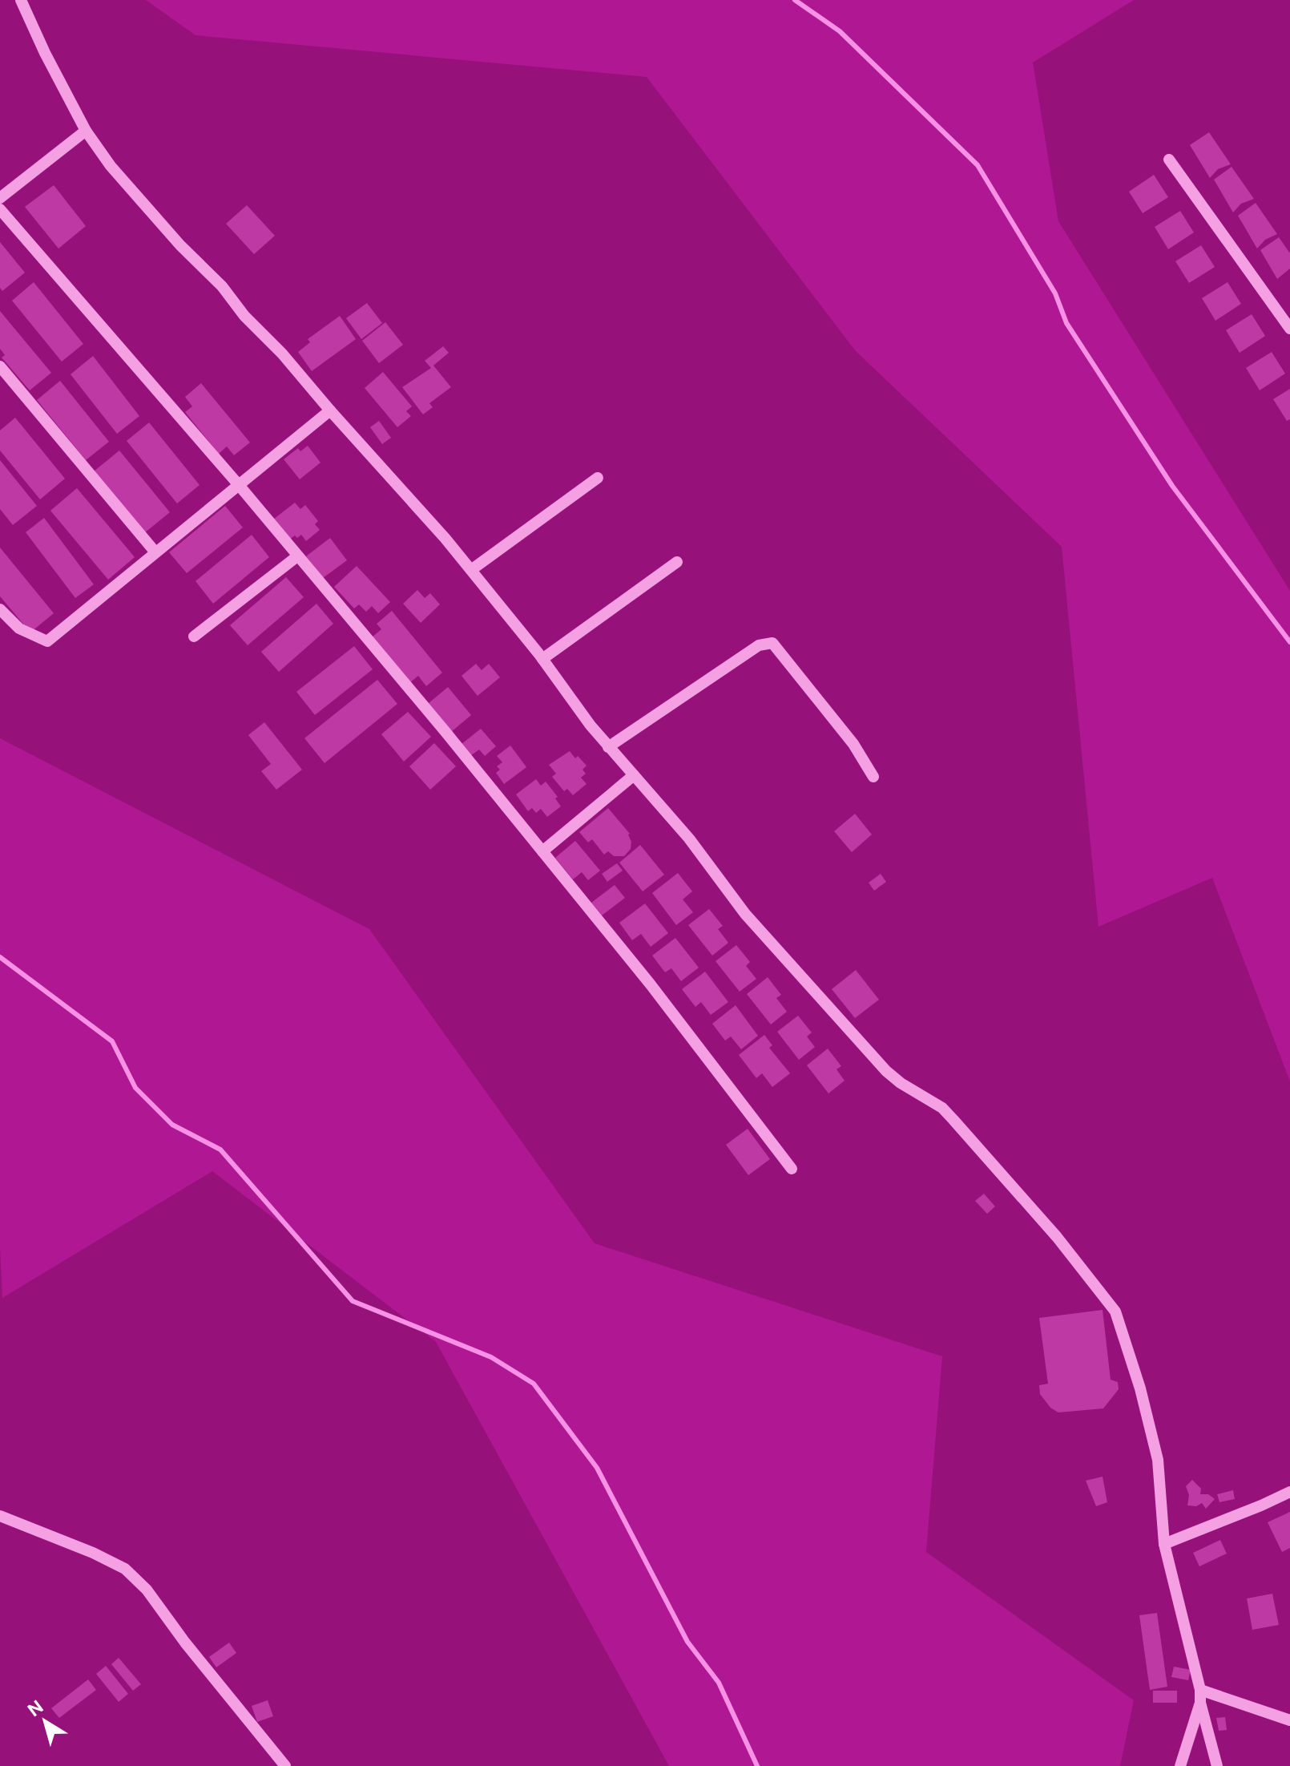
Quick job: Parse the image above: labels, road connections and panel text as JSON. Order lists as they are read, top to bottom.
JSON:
{
  "north": "top left"
}
